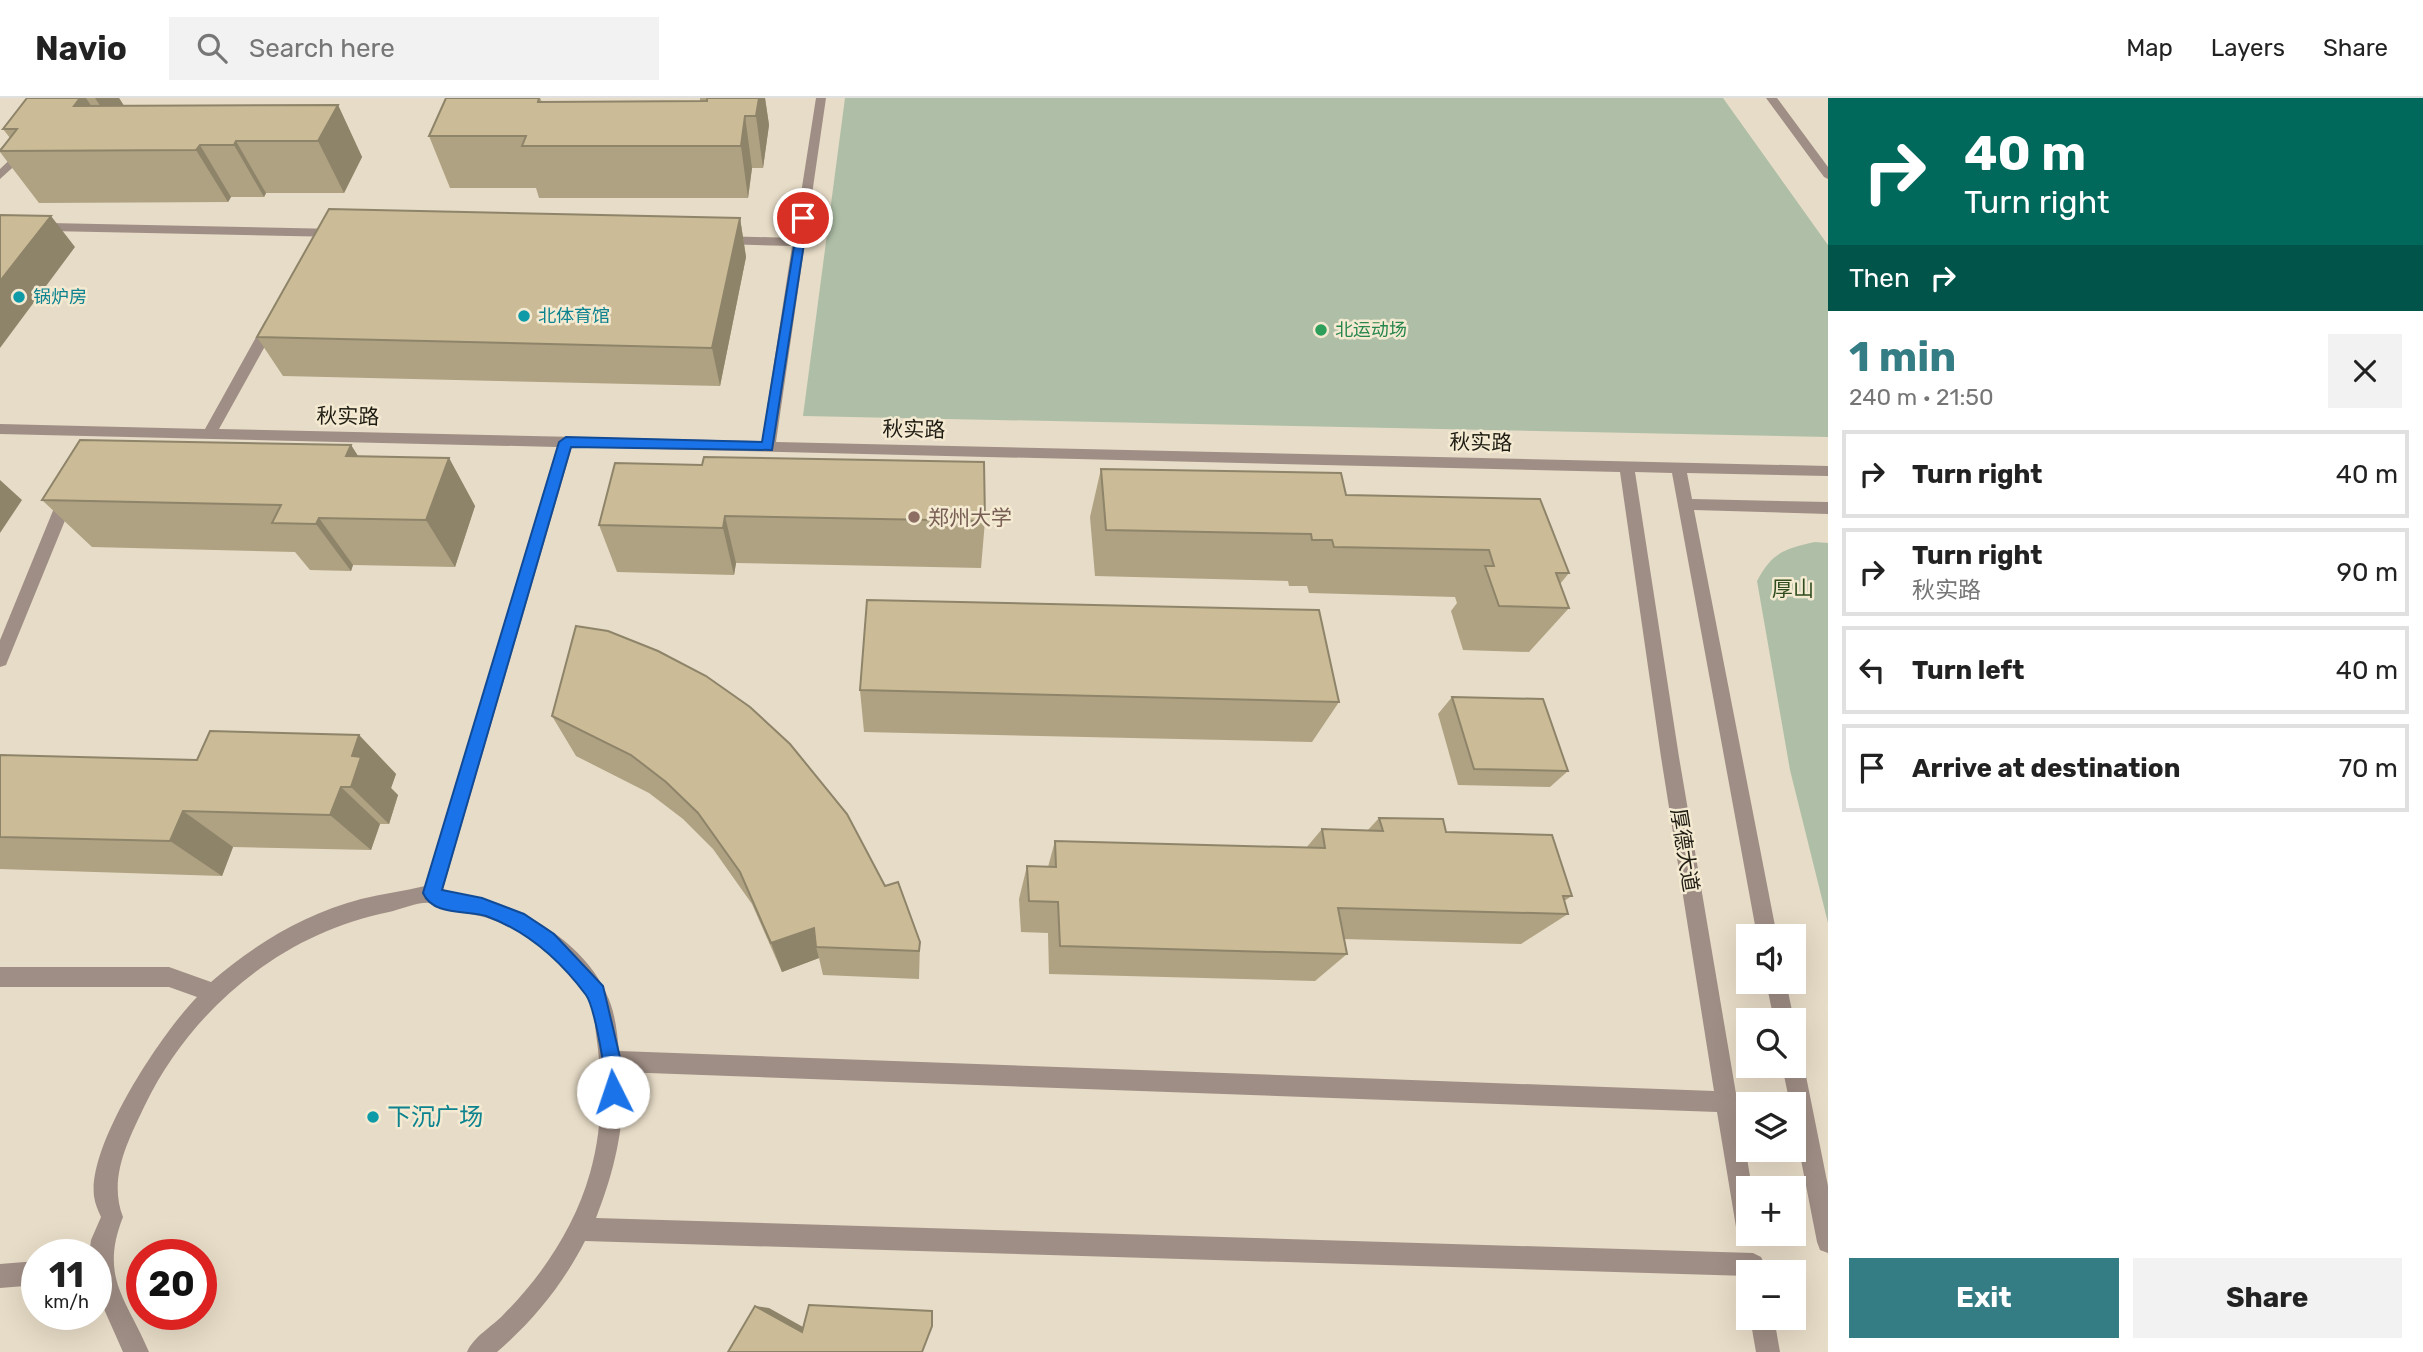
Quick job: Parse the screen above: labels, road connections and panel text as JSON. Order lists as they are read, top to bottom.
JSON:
{
  "streets": {
    "lane": ["秋实路", "厚德大道"]
  },
  "crossings": [
    ["秋实路", "厚德大道"]
  ],
  "parks": ["厚山"],
  "places": [
    "锅炉房",
    "北体育馆",
    "北运动场",
    "郑州大学",
    "下沉广场"
  ],
  "page": {
    "header": "Navio",
    "search": "Search here",
    "nav": ["Map", "Layers", "Share"],
    "turn": ["40 m", "Turn right"],
    "then": "Then",
    "heading": ["1 min", "240 m · 21:50"],
    "list": [
      {
        "name": "Turn right",
        "value": "40 m"
      },
      {
        "name": "Turn right",
        "note": "秋实路",
        "value": "90 m"
      },
      {
        "name": "Turn left",
        "value": "40 m"
      },
      {
        "name": "Arrive at destination",
        "value": "70 m"
      }
    ],
    "map_buttons": ["+", "−"],
    "speed": "11 km/h",
    "limit": "20",
    "buttons": ["Exit", "Share"]
  }
}
